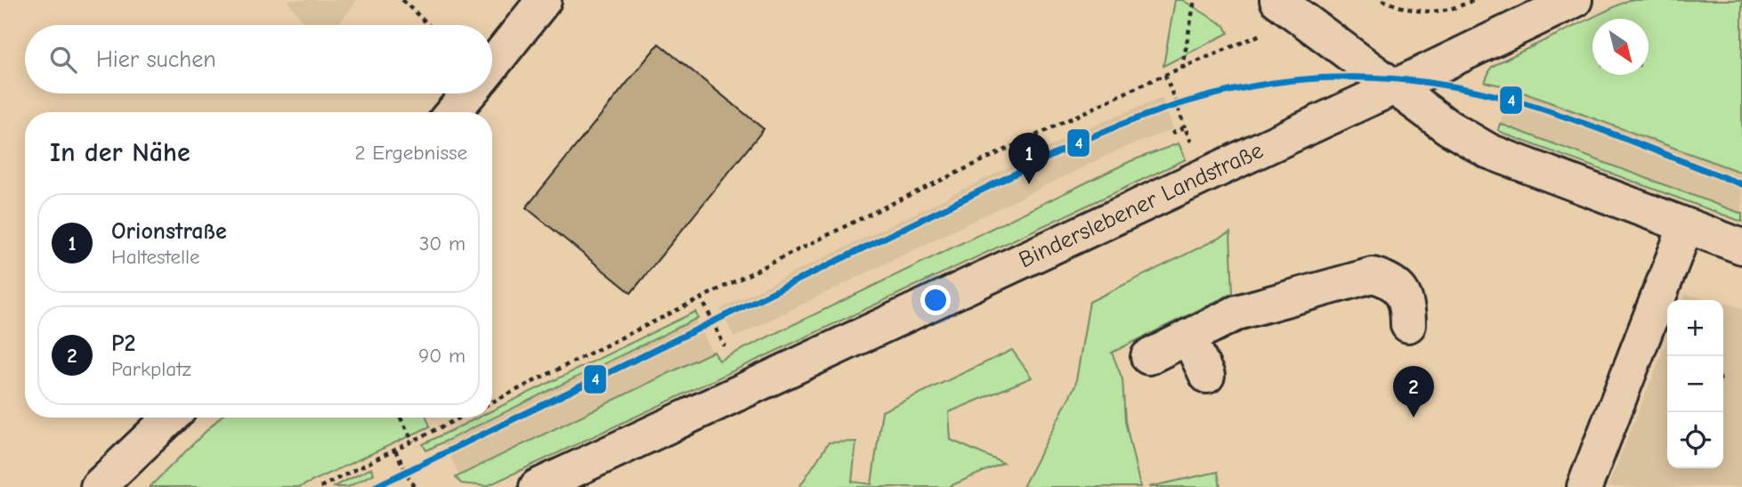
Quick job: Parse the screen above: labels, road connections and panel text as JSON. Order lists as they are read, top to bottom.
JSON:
{
  "streets": {
    "street": ["Binderslebener Landstraße"]
  },
  "lines": ["transit line 4"],
  "north": "bottom right",
  "page": {
    "search": "Hier suchen",
    "heading": ["In der Nähe", "2 Ergebnisse"],
    "pins": ["1", "2"],
    "list": [
      {
        "mark": "1",
        "name": "Orionstraße",
        "note": "Haltestelle",
        "value": "30 m"
      },
      {
        "mark": "2",
        "name": "P2",
        "note": "Parkplatz",
        "value": "90 m"
      }
    ],
    "map_buttons": ["+", "−"]
  }
}
